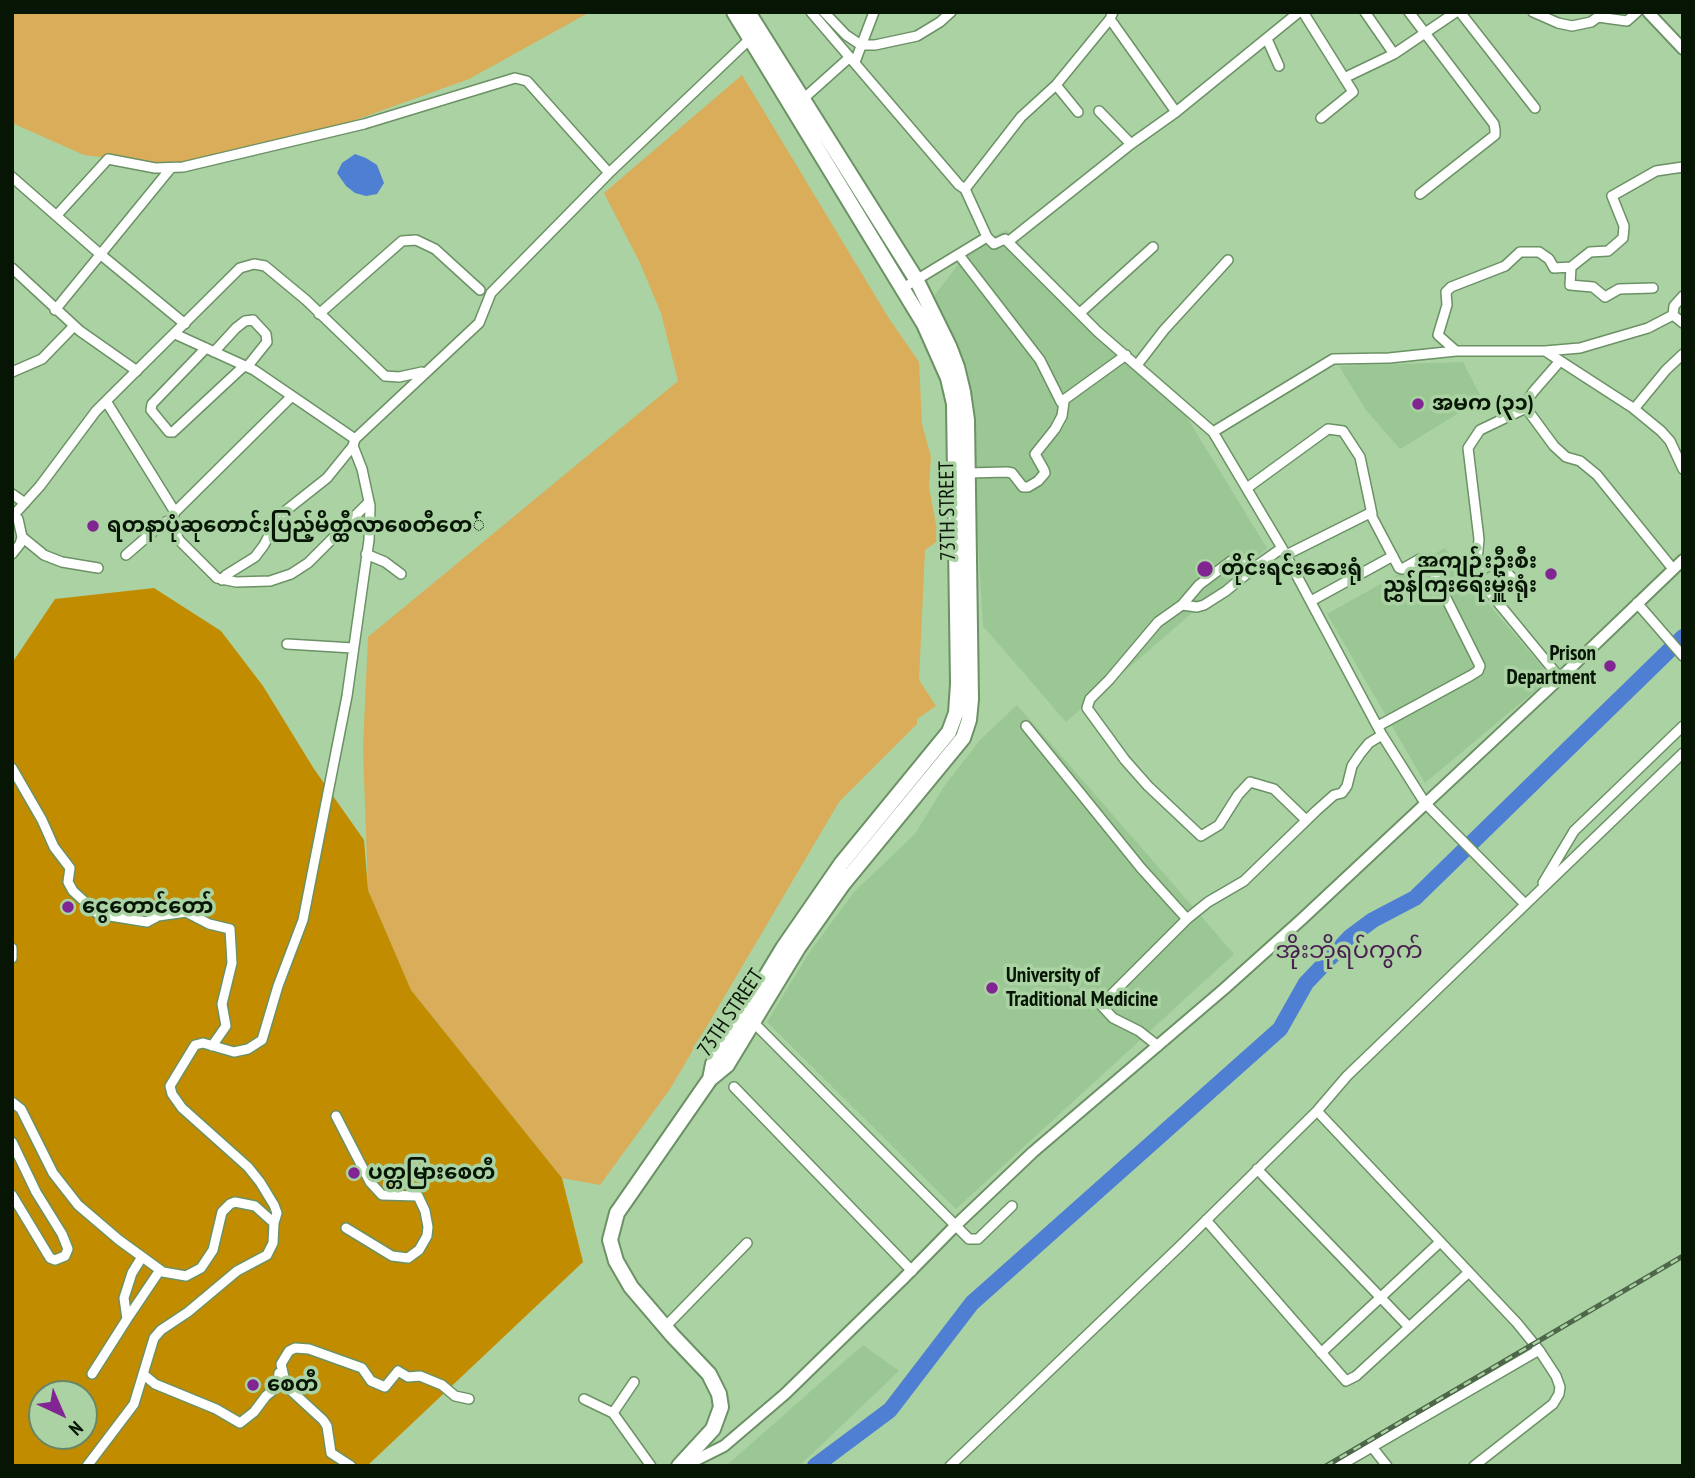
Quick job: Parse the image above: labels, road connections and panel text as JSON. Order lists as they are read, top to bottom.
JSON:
{
  "streets": {
    "main road": ["73TH STREET"]
  },
  "districts": ["အိုးဘိုရပ်ကွက်"],
  "places": [
    "အမက (၃၁)",
    "ရတနာပုံဆုတောင်းပြည့်မိတ္ထီလာစေတီတေ်",
    "တိုင်းရင်းဆေးရုံ",
    "အကျဉ်းဦးစီး ညွှန်ကြးရေးမှူးရုံး",
    "Prison Department",
    "ငွေတောင်တော်",
    "University of Traditional Medicine",
    "ပတ္တမြားစေတီ",
    "စေတီ"
  ],
  "north": "bottom right"
}
